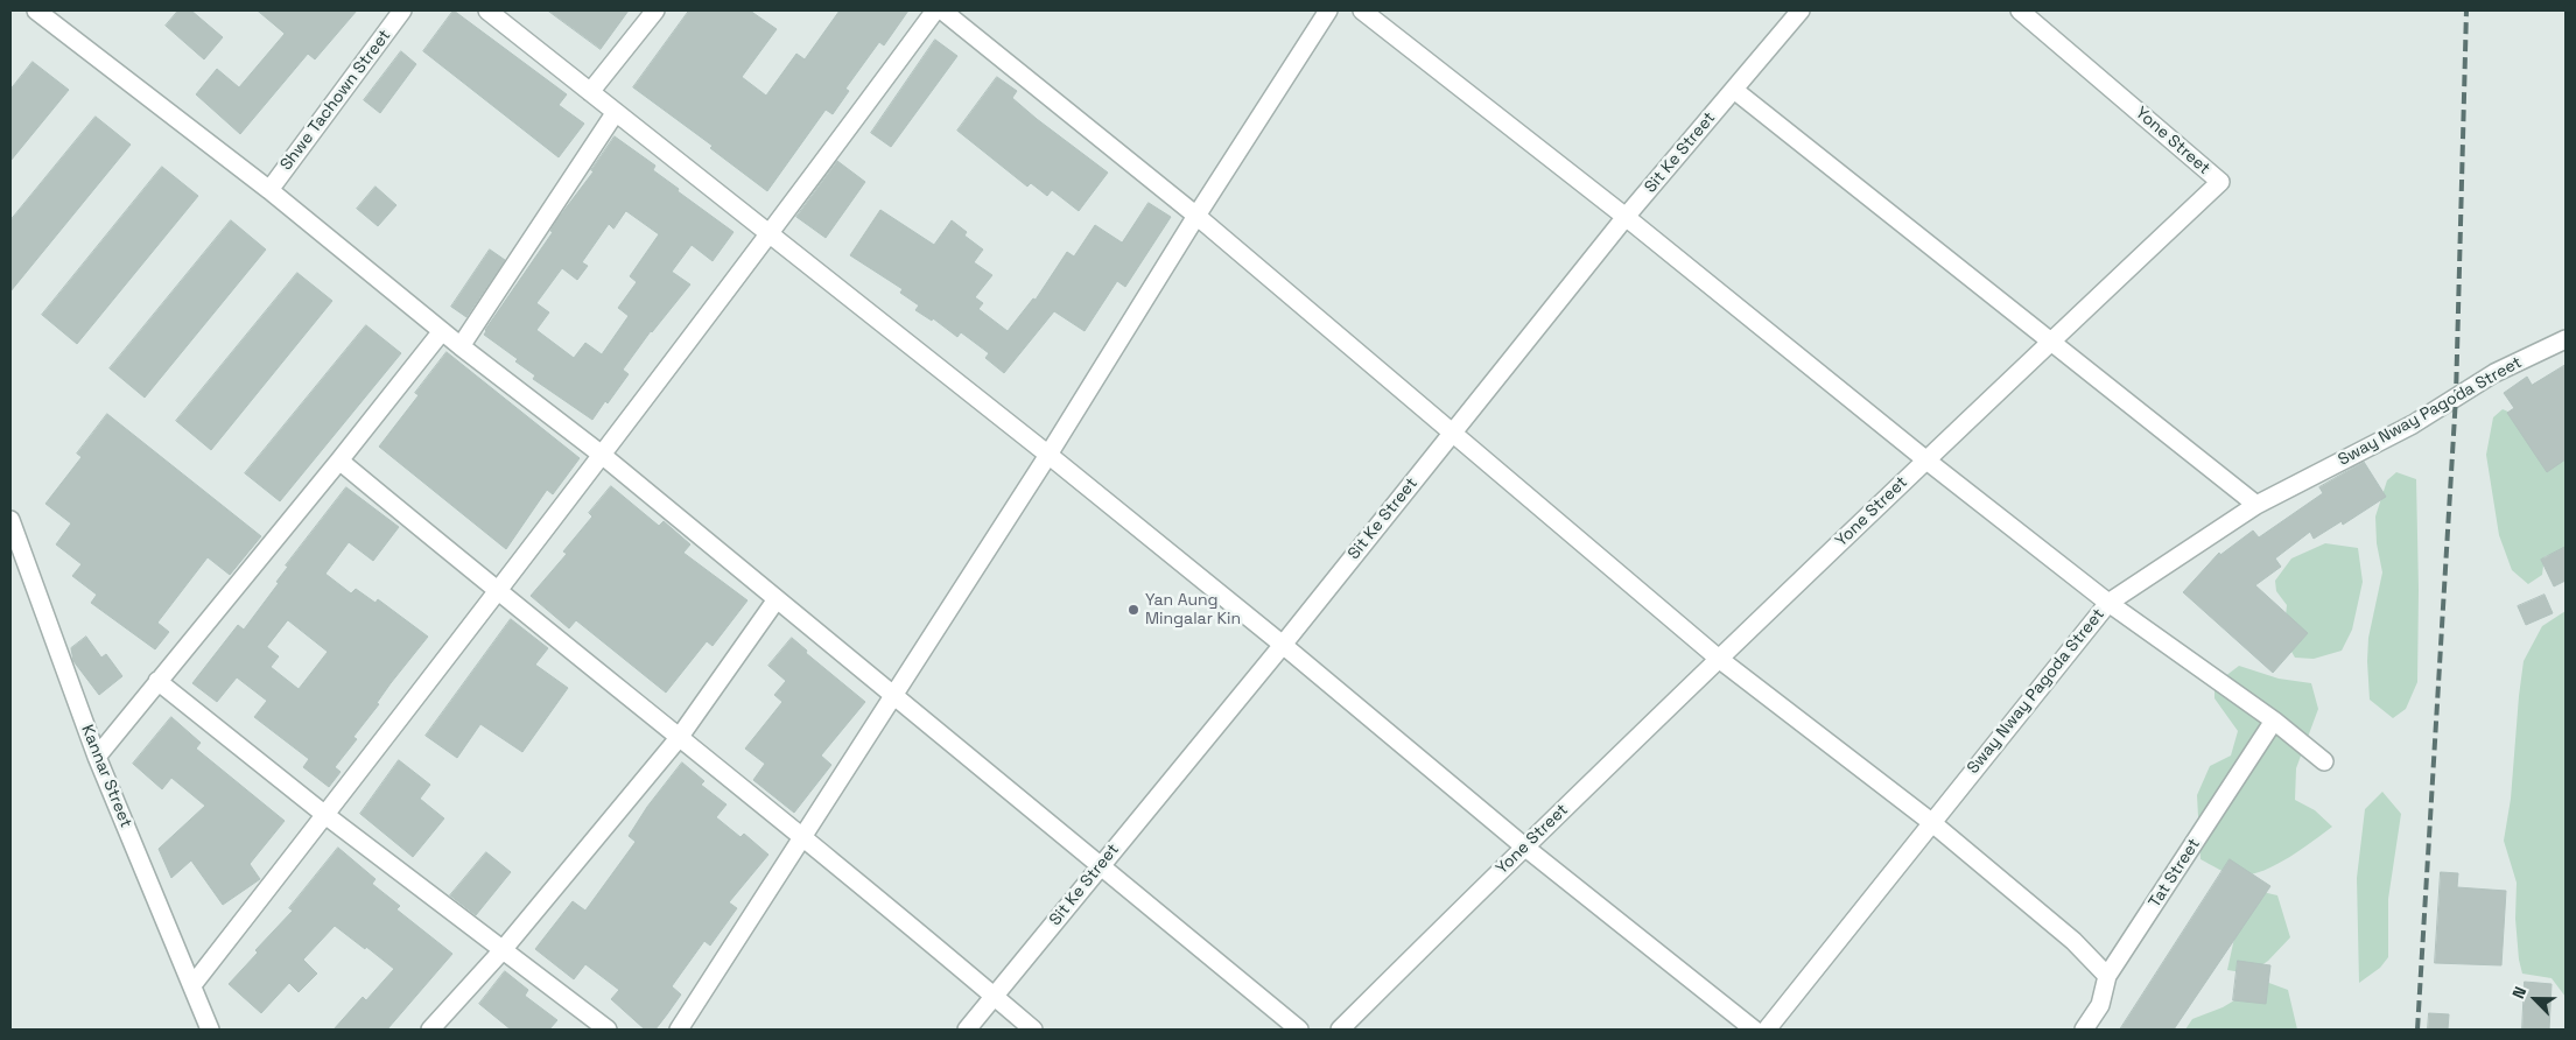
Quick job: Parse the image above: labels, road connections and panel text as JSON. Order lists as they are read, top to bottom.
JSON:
{
  "streets": {
    "street": [
      "Shwe Tachown Street",
      "Yone Street",
      "Sit Ke Street",
      "Sway Nway Pagoda Street",
      "Kannar Street",
      "Tat Street"
    ]
  },
  "places": ["Yan Aung Mingalar Kin"],
  "north": "top left"
}
